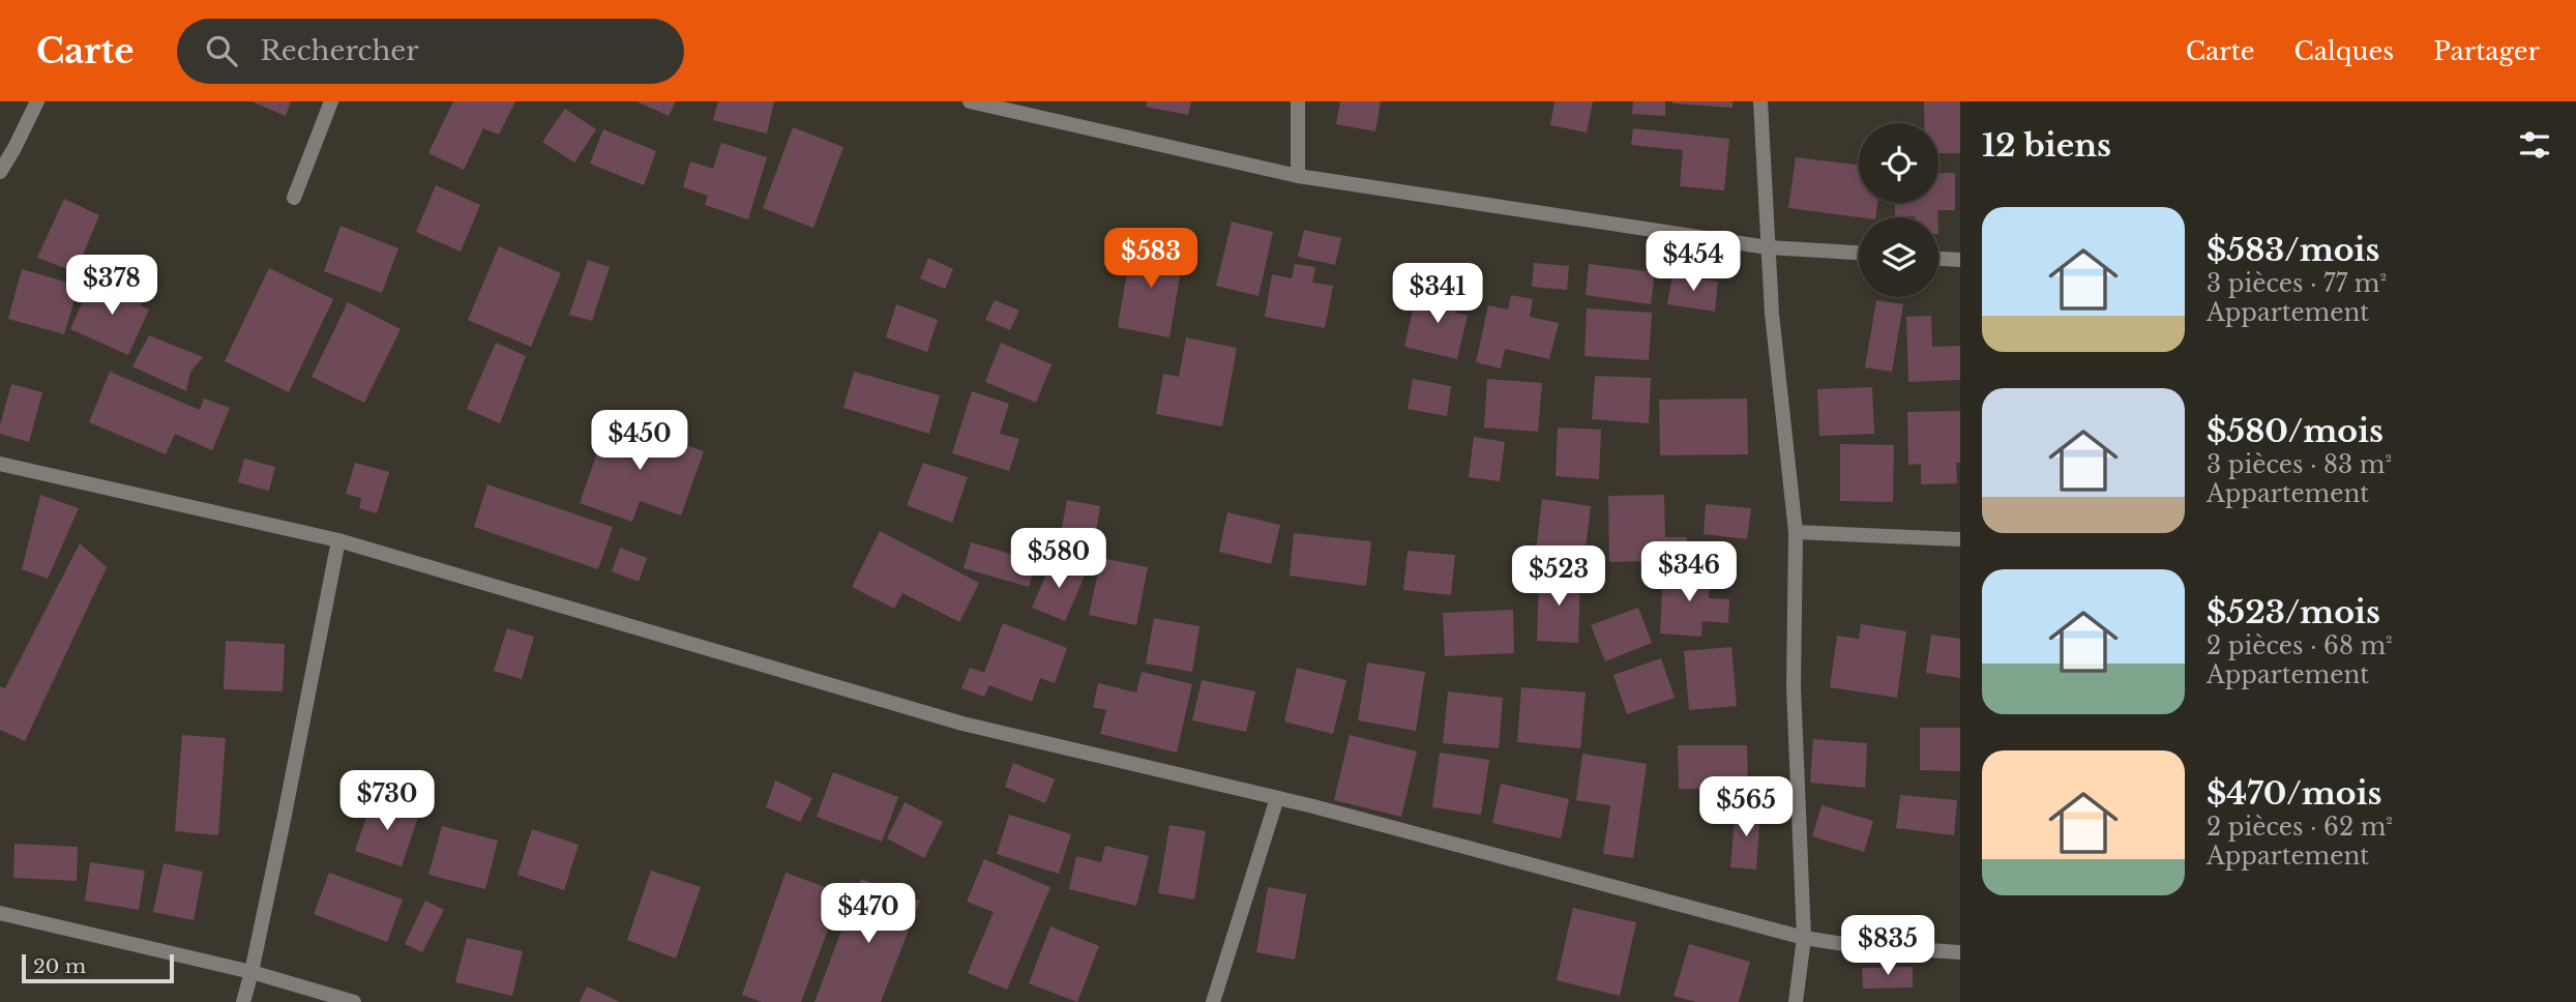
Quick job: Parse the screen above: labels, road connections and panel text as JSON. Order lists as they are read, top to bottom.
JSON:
{
  "scale_bar": "20 m",
  "page": {
    "header": "Carte",
    "search": "Rechercher",
    "nav": ["Carte", "Calques", "Partager"],
    "heading": "12 biens",
    "list": [
      {
        "name": "$583/mois",
        "note": "3 pièces · 77 m² · Appartement"
      },
      {
        "name": "$580/mois",
        "note": "3 pièces · 83 m² · Appartement"
      },
      {
        "name": "$523/mois",
        "note": "2 pièces · 68 m² · Appartement"
      },
      {
        "name": "$470/mois",
        "note": "2 pièces · 62 m² · Appartement"
      }
    ],
    "price": [
      "$583",
      "$454",
      "$378",
      "$341",
      "$450",
      "$580",
      "$346",
      "$523",
      "$730",
      "$565",
      "$470",
      "$835"
    ],
    "scale": "20 m"
  }
}
